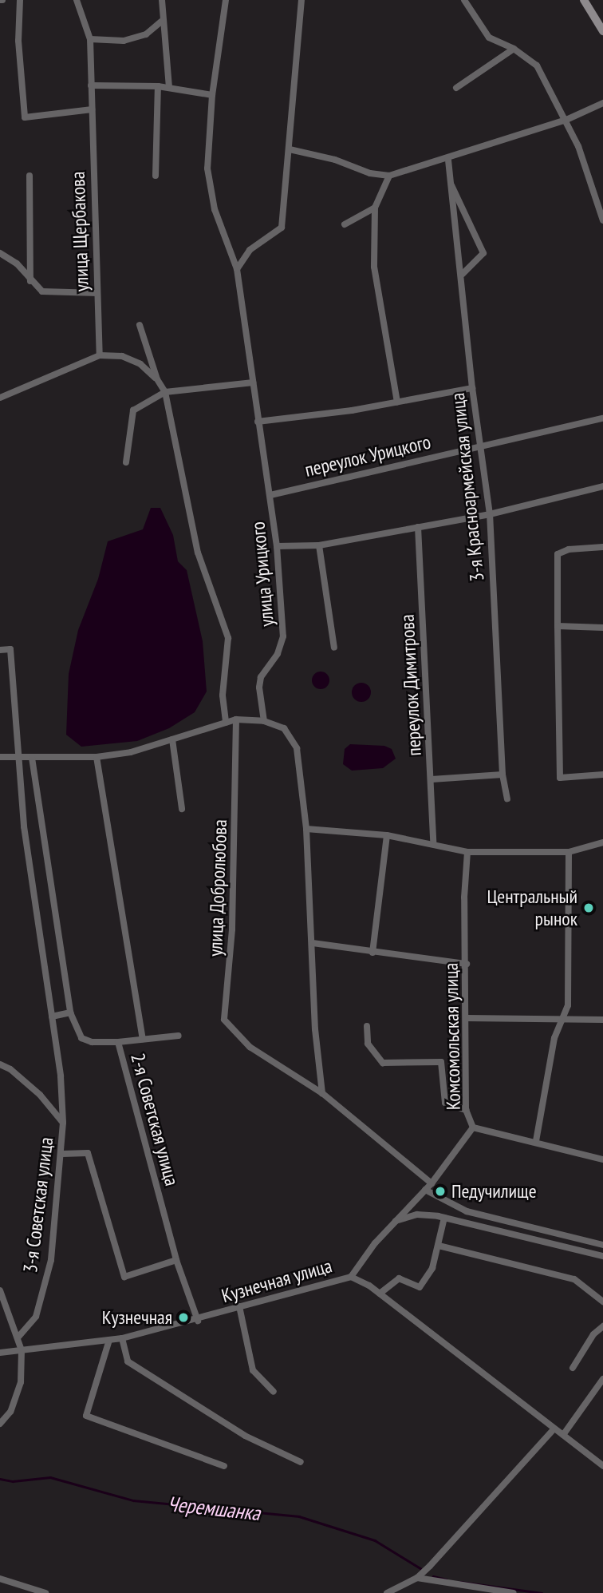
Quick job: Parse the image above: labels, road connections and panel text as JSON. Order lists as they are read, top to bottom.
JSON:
{
  "streets": {
    "street": [
      "улица Щербакова",
      "переулок Урицкого",
      "3-я Красноармейская улица",
      "улица Урицкого",
      "переулок Димитрова",
      "улица Добролюбова",
      "Комсомольская улица",
      "2-я Советская улица",
      "3-я Советская улица",
      "Кузнечная улица"
    ]
  },
  "crossings": [
    ["переулок Урицкого", "3-я Красноармейская улица"],
    ["переулок Урицкого", "улица Урицкого"],
    ["улица Добролюбова", "Комсомольская улица"],
    ["Комсомольская улица", "Кузнечная улица"],
    ["2-я Советская улица", "Кузнечная улица"]
  ],
  "water": ["Черемшанка"],
  "places": ["Центральный рынок", "Педучилище", "Кузнечная"]
}
